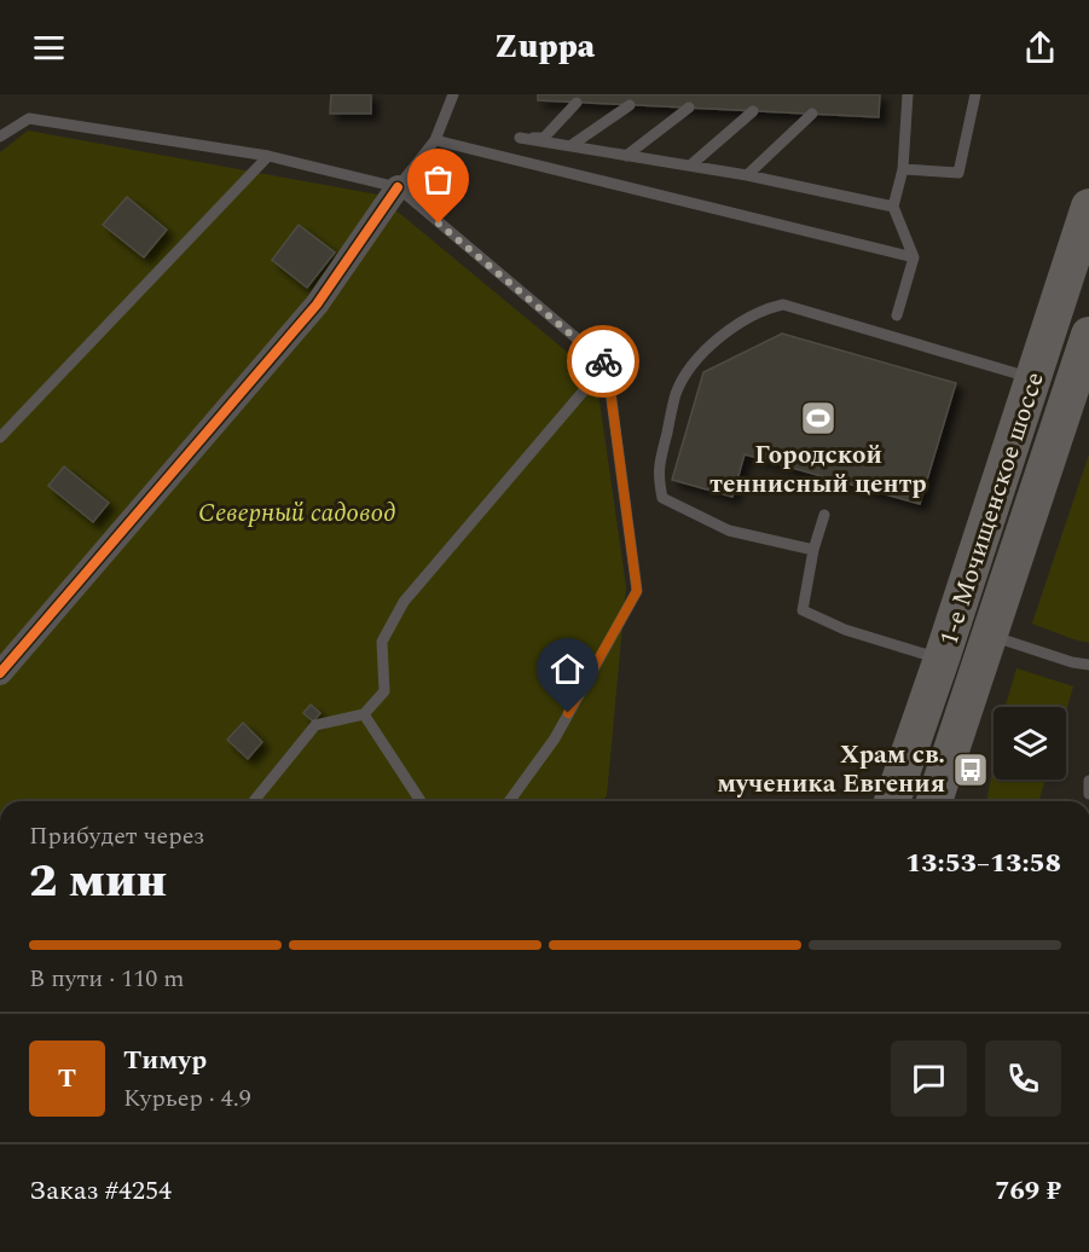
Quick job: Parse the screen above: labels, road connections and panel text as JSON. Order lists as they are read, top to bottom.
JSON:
{
  "streets": {
    "main road": ["1-е Мочищенское шоссе"]
  },
  "parks": ["Северный садовод"],
  "places": {
    "sports": ["Городской теннисный центр"],
    "bus stop": ["Храм св. мученика Евгения"]
  },
  "page": {
    "header": "Zuppa",
    "heading": ["2 мин", "Прибудет через", "13:53–13:58"],
    "panel": [
      "Тимур",
      "Курьер · 4.9",
      "Заказ #4254",
      "769 ₽"
    ],
    "bar": "В пути · 110 m",
    "round": "Т"
  }
}
